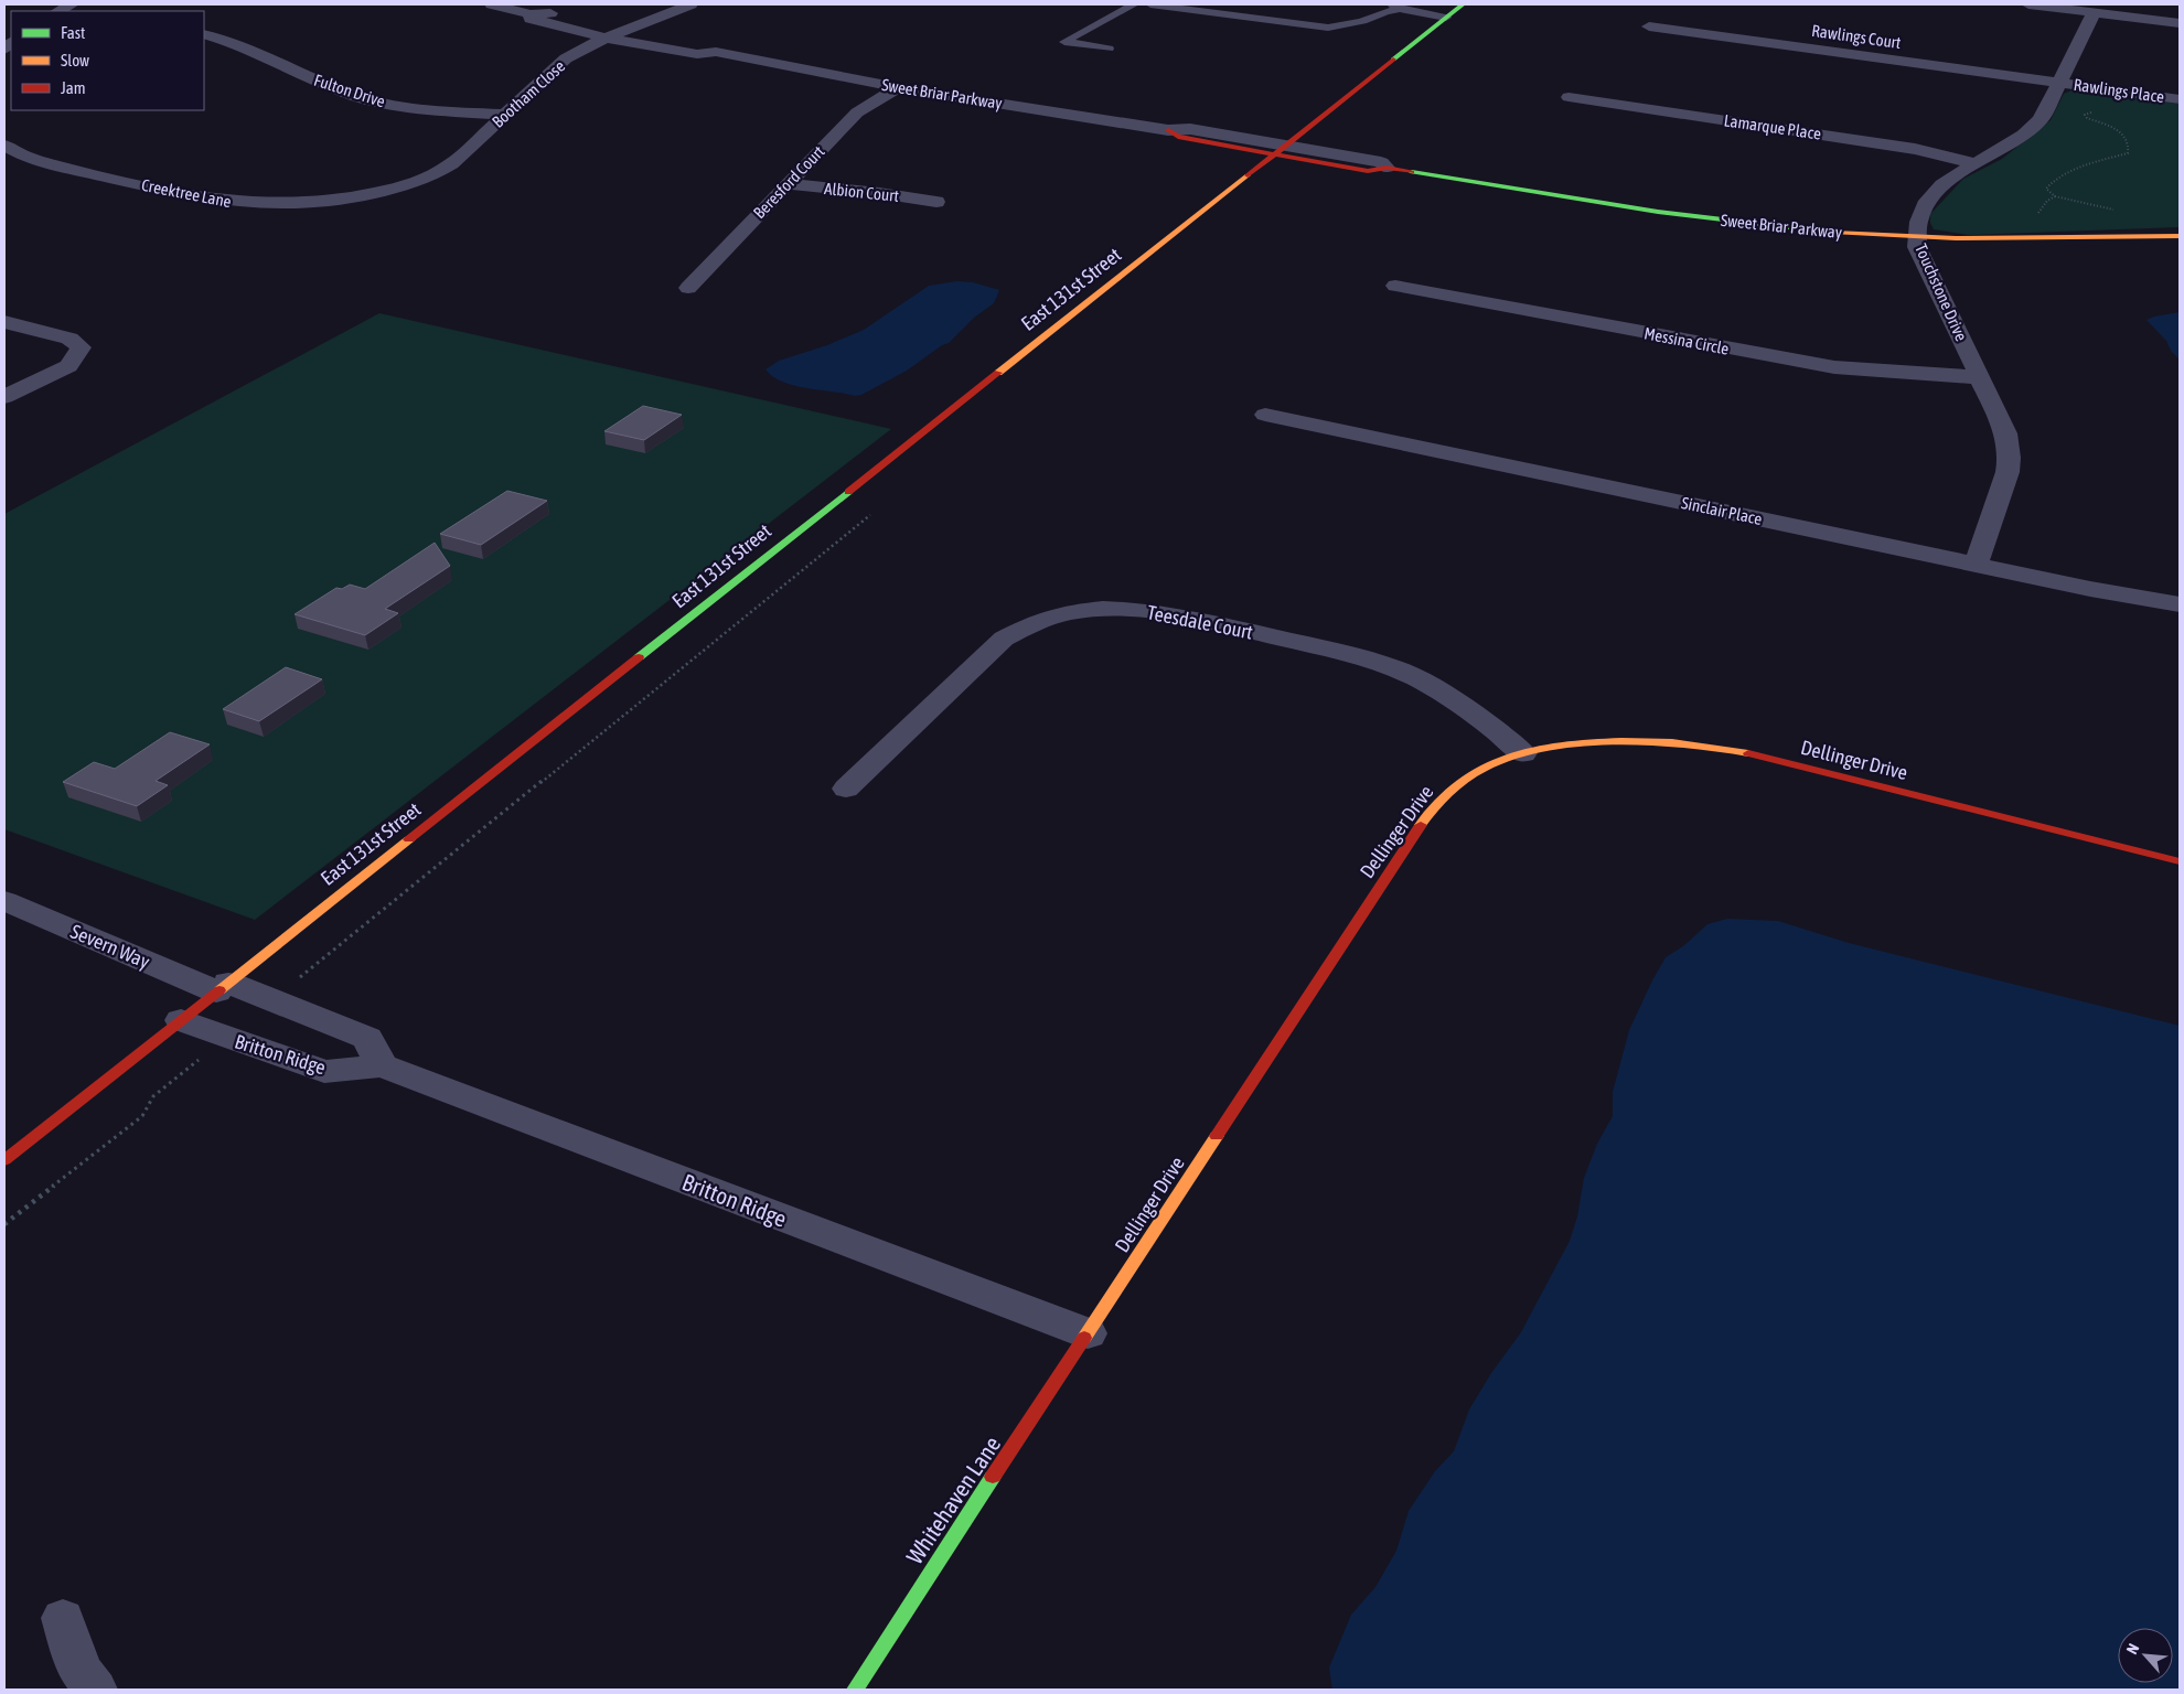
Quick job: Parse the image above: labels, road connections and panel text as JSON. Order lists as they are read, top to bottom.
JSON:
{
  "streets": {
    "street": [
      "Rawlings Court",
      "Fulton Drive",
      "Rawlings Place",
      "Bootham Close",
      "Sweet Briar Parkway",
      "Lamarque Place",
      "Beresford Court",
      "Albion Court",
      "Creektree Lane",
      "East 131st Street",
      "Touchstone Drive",
      "Messina Circle",
      "Sinclair Place",
      "Teesdale Court",
      "Dellinger Drive",
      "Severn Way",
      "Britton Ridge",
      "Whitehaven Lane"
    ]
  },
  "crossings": [
    ["Rawlings Court", "Rawlings Place"],
    ["Rawlings Court", "Touchstone Drive"],
    ["Fulton Drive", "Bootham Close"],
    ["Rawlings Place", "Touchstone Drive"],
    ["Bootham Close", "Sweet Briar Parkway"],
    ["Bootham Close", "Creektree Lane"],
    ["Sweet Briar Parkway", "Beresford Court"],
    ["Sweet Briar Parkway", "East 131st Street"],
    ["Sweet Briar Parkway", "Touchstone Drive"],
    ["Lamarque Place", "Touchstone Drive"],
    ["Beresford Court", "Albion Court"],
    ["East 131st Street", "Severn Way"],
    ["East 131st Street", "Britton Ridge"],
    ["Touchstone Drive", "Messina Circle"],
    ["Touchstone Drive", "Sinclair Place"],
    ["Teesdale Court", "Dellinger Drive"],
    ["Dellinger Drive", "Britton Ridge"],
    ["Dellinger Drive", "Whitehaven Lane"],
    ["Britton Ridge", "Whitehaven Lane"]
  ],
  "legend": ["Fast", "Slow", "Jam"],
  "north": "top left"
}
